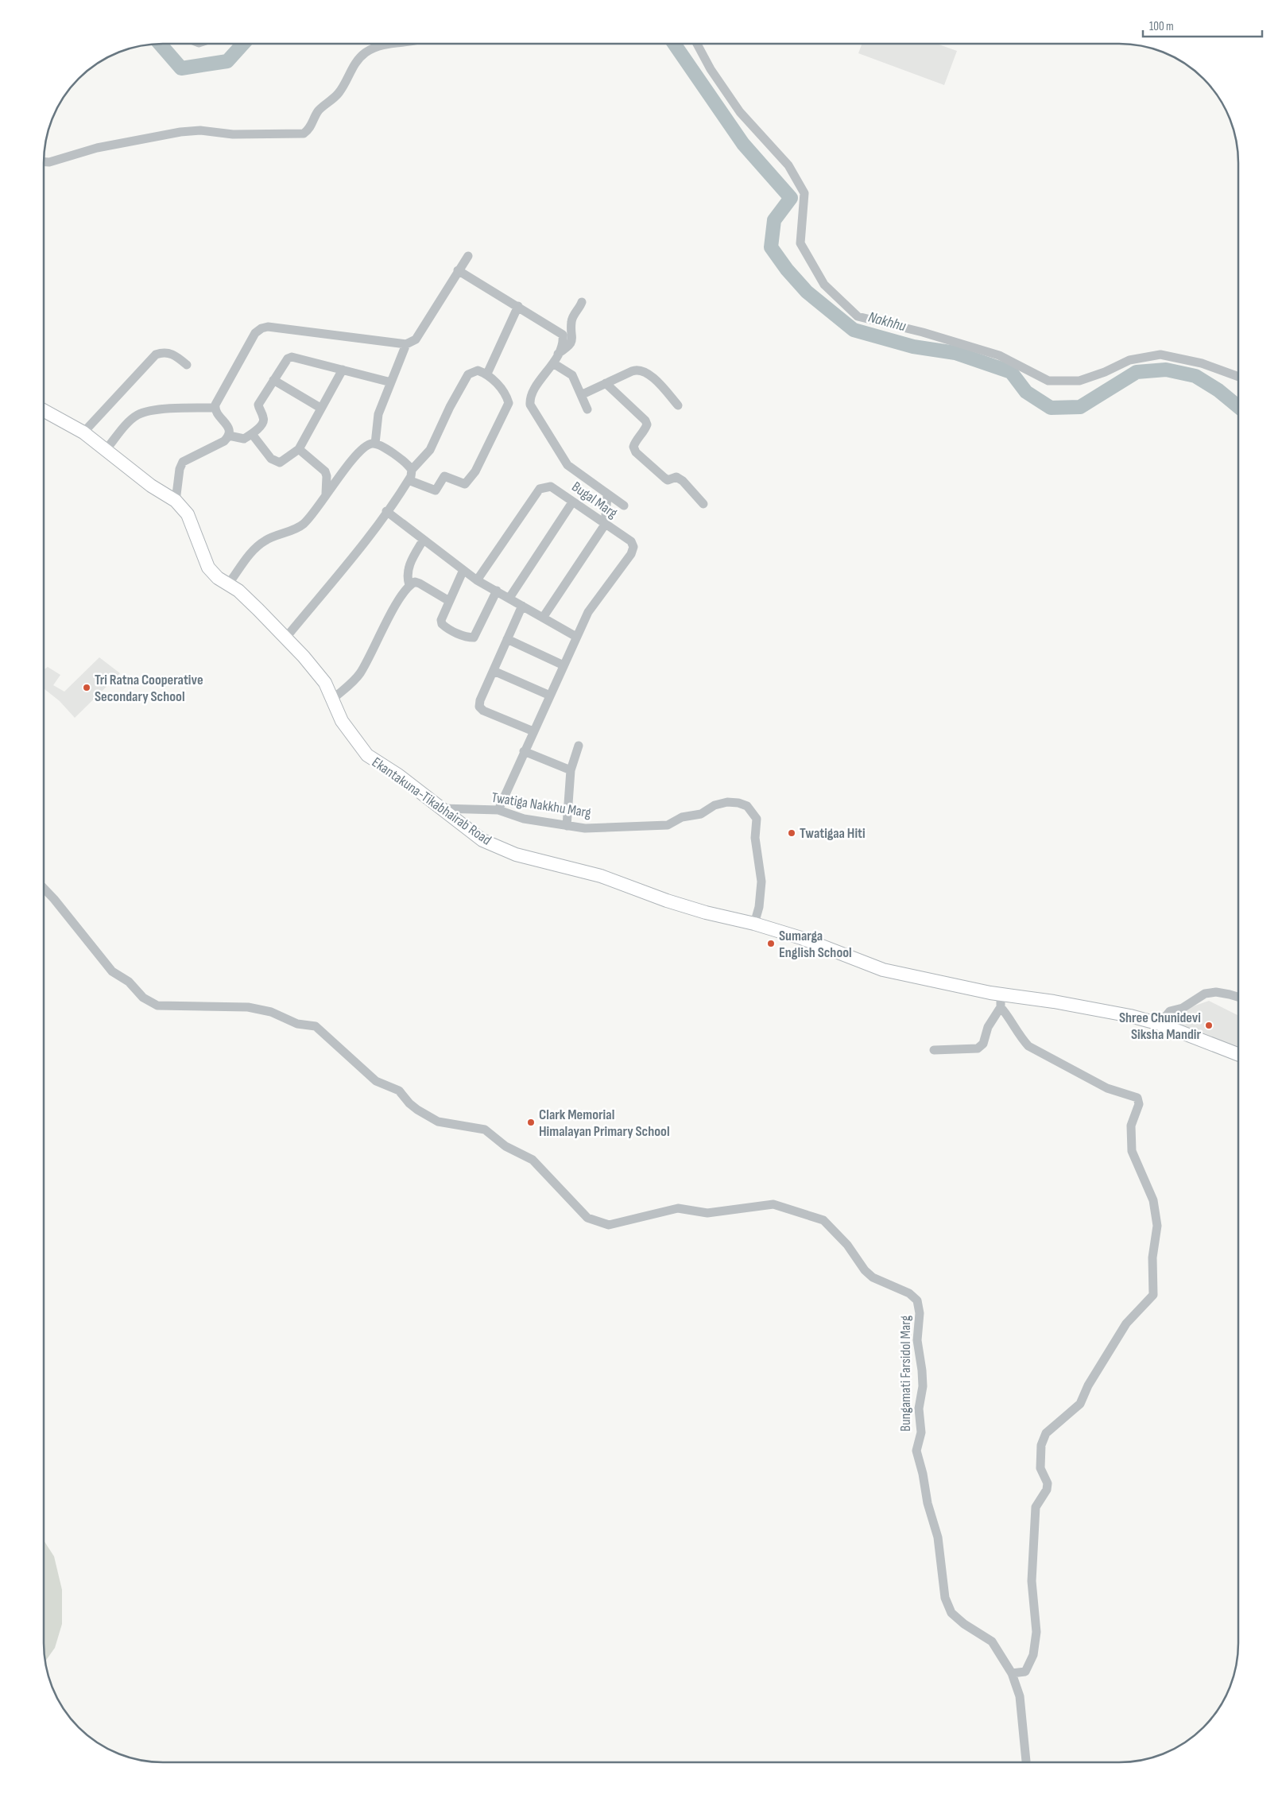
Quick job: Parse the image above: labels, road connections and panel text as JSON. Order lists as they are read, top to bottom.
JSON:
{
  "streets": {
    "main road": ["Ekantakuna-Tikabhairab Road"],
    "street": ["Bugal Marg", "Twatiga Nakkhu Marg", "Bungamati Farsidol Marg"]
  },
  "crossings": [
    ["Bugal Marg", "Twatiga Nakkhu Marg"],
    ["Ekantakuna-Tikabhairab Road", "Twatiga Nakkhu Marg"]
  ],
  "water": ["Nakhhu"],
  "places": [
    "Tri Ratna Cooperative Secondary School",
    "Twatigaa Hiti",
    "Sumarga English School",
    "Shree Chunidevi Siksha Mandir",
    "Clark Memorial Himalayan Primary School"
  ],
  "scale_bar": "100 m"
}
